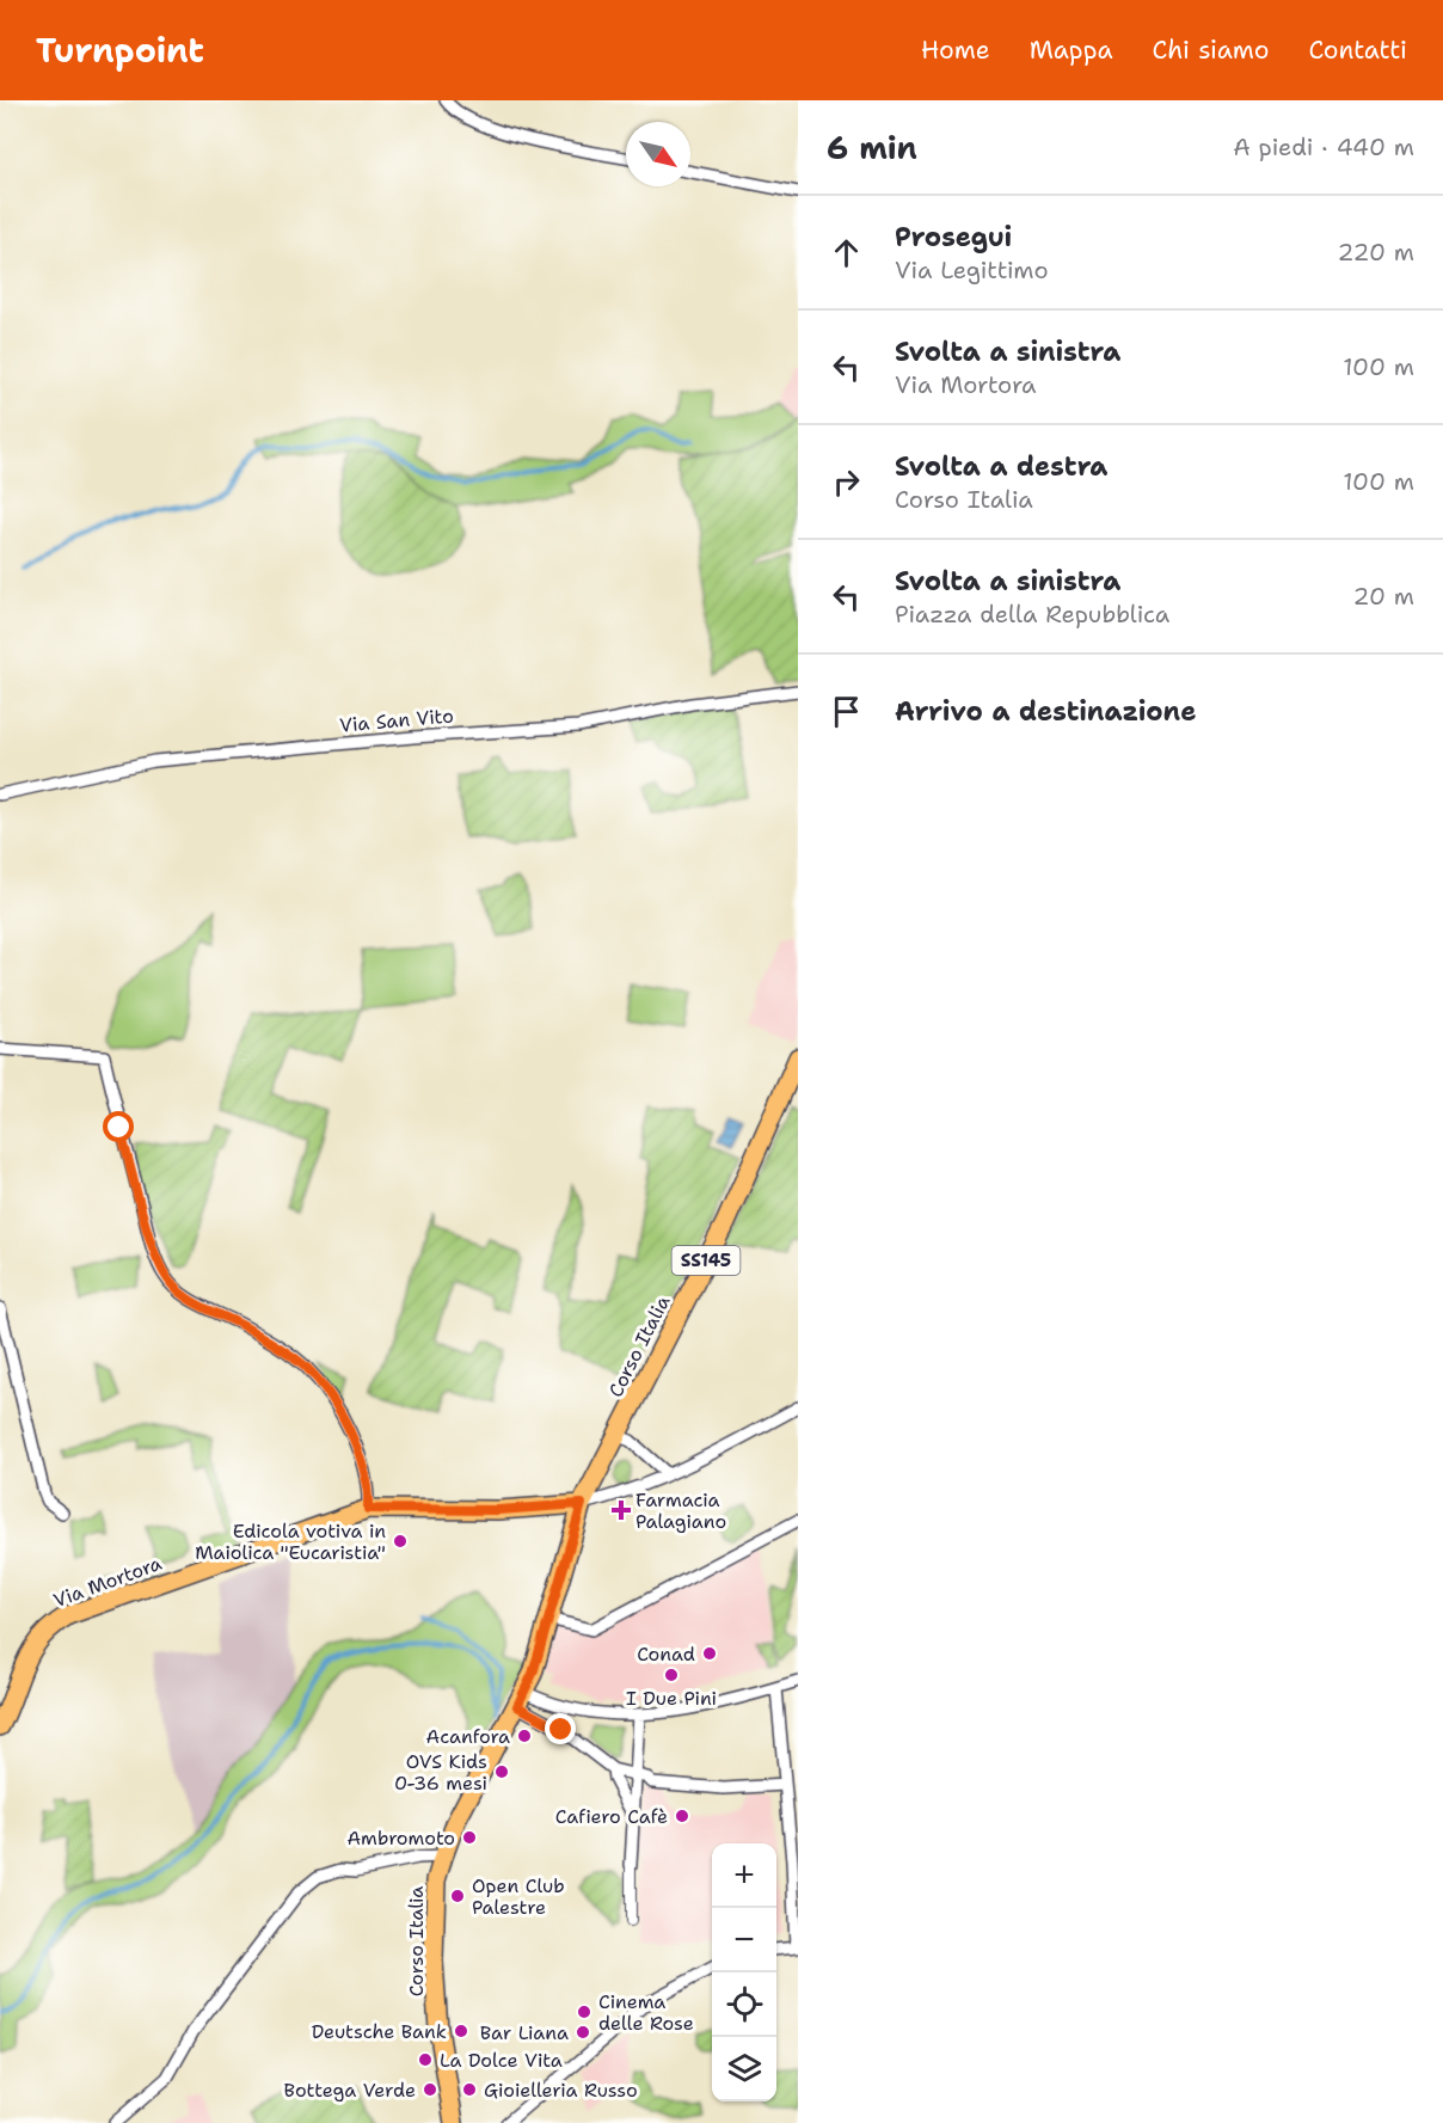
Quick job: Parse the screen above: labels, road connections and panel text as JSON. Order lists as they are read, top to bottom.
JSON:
{
  "streets": {
    "main road": ["SS145", "Corso Italia", "Via Mortora"],
    "street": ["Via San Vito"]
  },
  "crossings": [
    ["Corso Italia", "Via Mortora"]
  ],
  "places": {
    "health": ["Farmacia Palagiano"],
    "other": [
      "Edicola votiva in Maiolica \"Eucaristia\"",
      "Conad",
      "I Due Pini",
      "Acanfora",
      "OVS Kids 0-36 mesi",
      "Cafiero Cafè",
      "Ambromoto",
      "Open Club Palestre",
      "Cinema delle Rose",
      "Deutsche Bank",
      "Bar Liana",
      "La Dolce Vita",
      "Bottega Verde",
      "Gioielleria Russo"
    ]
  },
  "north": "bottom right",
  "page": {
    "header": "Turnpoint",
    "nav": [
      "Home",
      "Mappa",
      "Chi siamo",
      "Contatti"
    ],
    "heading": ["6 min", "A piedi · 440 m"],
    "list": [
      ["Prosegui", "Via Legittimo", "220 m"],
      ["Svolta a sinistra", "Via Mortora", "100 m"],
      ["Svolta a destra", "Corso Italia", "100 m"],
      ["Svolta a sinistra", "Piazza della Repubblica", "20 m"],
      "Arrivo a destinazione"
    ],
    "map_buttons": ["+", "−"]
  }
}
